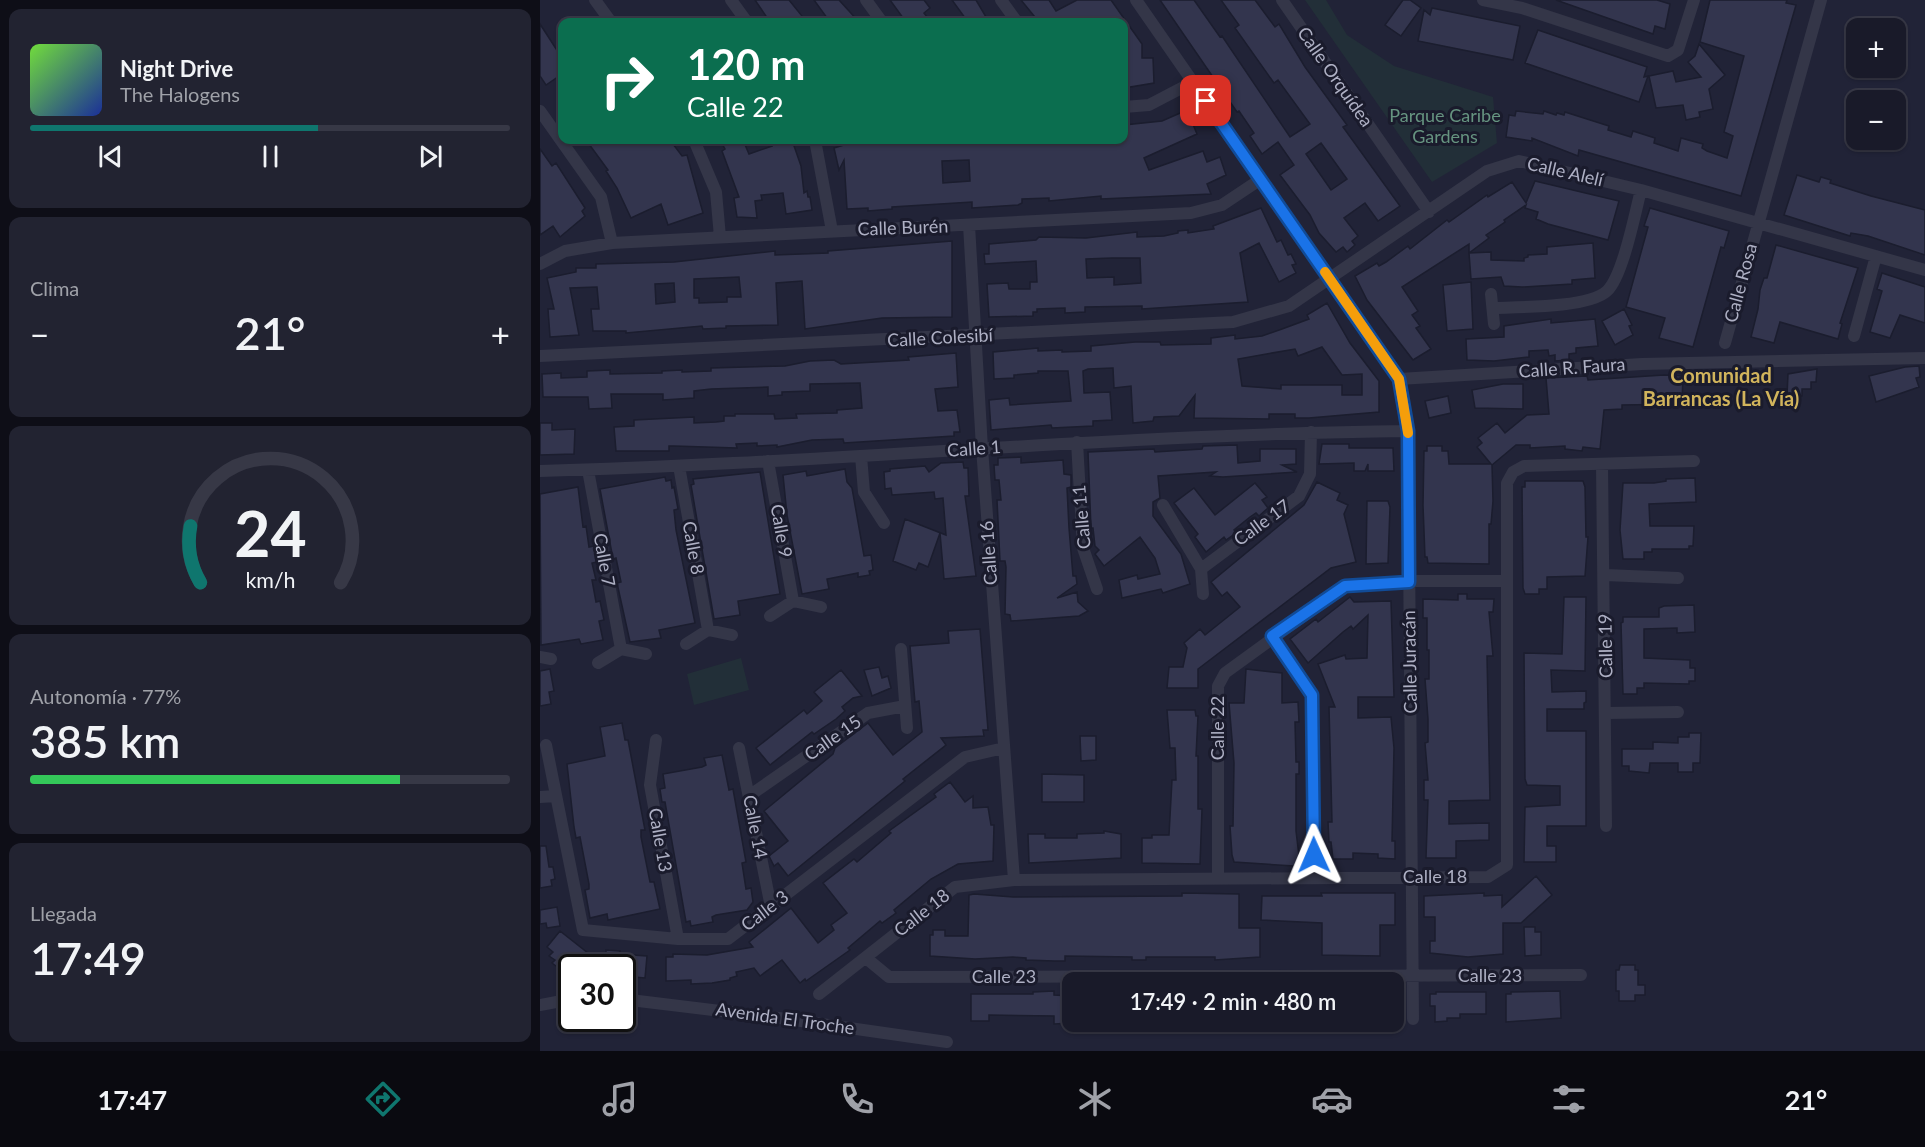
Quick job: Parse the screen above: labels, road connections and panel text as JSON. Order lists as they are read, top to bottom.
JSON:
{
  "streets": {
    "street": [
      "Calle Orquídea",
      "Calle Alelí",
      "Calle Burén",
      "Calle Rosa",
      "Calle Colesibí",
      "Calle R. Faura",
      "Calle 1",
      "Calle 11",
      "Calle 17",
      "Calle 9",
      "Calle 8",
      "Calle 16",
      "Calle 7",
      "Calle 19",
      "Calle Juracán",
      "Calle 22",
      "Calle 15",
      "Calle 14",
      "Calle 13",
      "Calle 18",
      "Calle 3",
      "Calle 23",
      "Avenida El Troche"
    ]
  },
  "crossings": [
    ["Calle Orquídea", "Calle Alelí"],
    ["Calle Alelí", "Calle Rosa"],
    ["Calle Alelí", "Calle Colesibí"],
    ["Calle Alelí", "Calle Juracán"],
    ["Calle Burén", "Calle 16"],
    ["Calle Burén", "Calle Juracán"],
    ["Calle Colesibí", "Calle 16"],
    ["Calle Colesibí", "Calle Juracán"],
    ["Calle R. Faura", "Calle Juracán"],
    ["Calle 1", "Calle 11"],
    ["Calle 1", "Calle 17"],
    ["Calle 1", "Calle 9"],
    ["Calle 1", "Calle 8"],
    ["Calle 1", "Calle 16"],
    ["Calle 1", "Calle 7"],
    ["Calle 1", "Calle Juracán"],
    ["Calle 16", "Calle 18"],
    ["Calle 16", "Calle 3"],
    ["Calle 19", "Calle 18"],
    ["Calle Juracán", "Calle 22"],
    ["Calle Juracán", "Calle 18"],
    ["Calle Juracán", "Calle 23"],
    ["Calle 22", "Calle 18"],
    ["Calle 15", "Calle 14"],
    ["Calle 14", "Calle 3"],
    ["Calle 13", "Calle 3"],
    ["Calle 18", "Calle 23"]
  ],
  "districts": ["Comunidad Barrancas (La Vía)"],
  "parks": ["Parque Caribe Gardens"],
  "page": {
    "map_buttons": ["+", "−"],
    "turn": ["120 m", "Calle 22"],
    "song": ["Night Drive", "The Halogens"],
    "tile": [
      "Clima",
      ["Autonomía · 77%", "385 km"],
      ["Llegada", "17:49"]
    ],
    "heat": ["−", "21°", "+"],
    "limit": "30",
    "trip": "17:49 · 2 min · 480 m",
    "tabs": ["17:47", "21°"],
    "gauge": ["24", "km/h"]
  }
}
